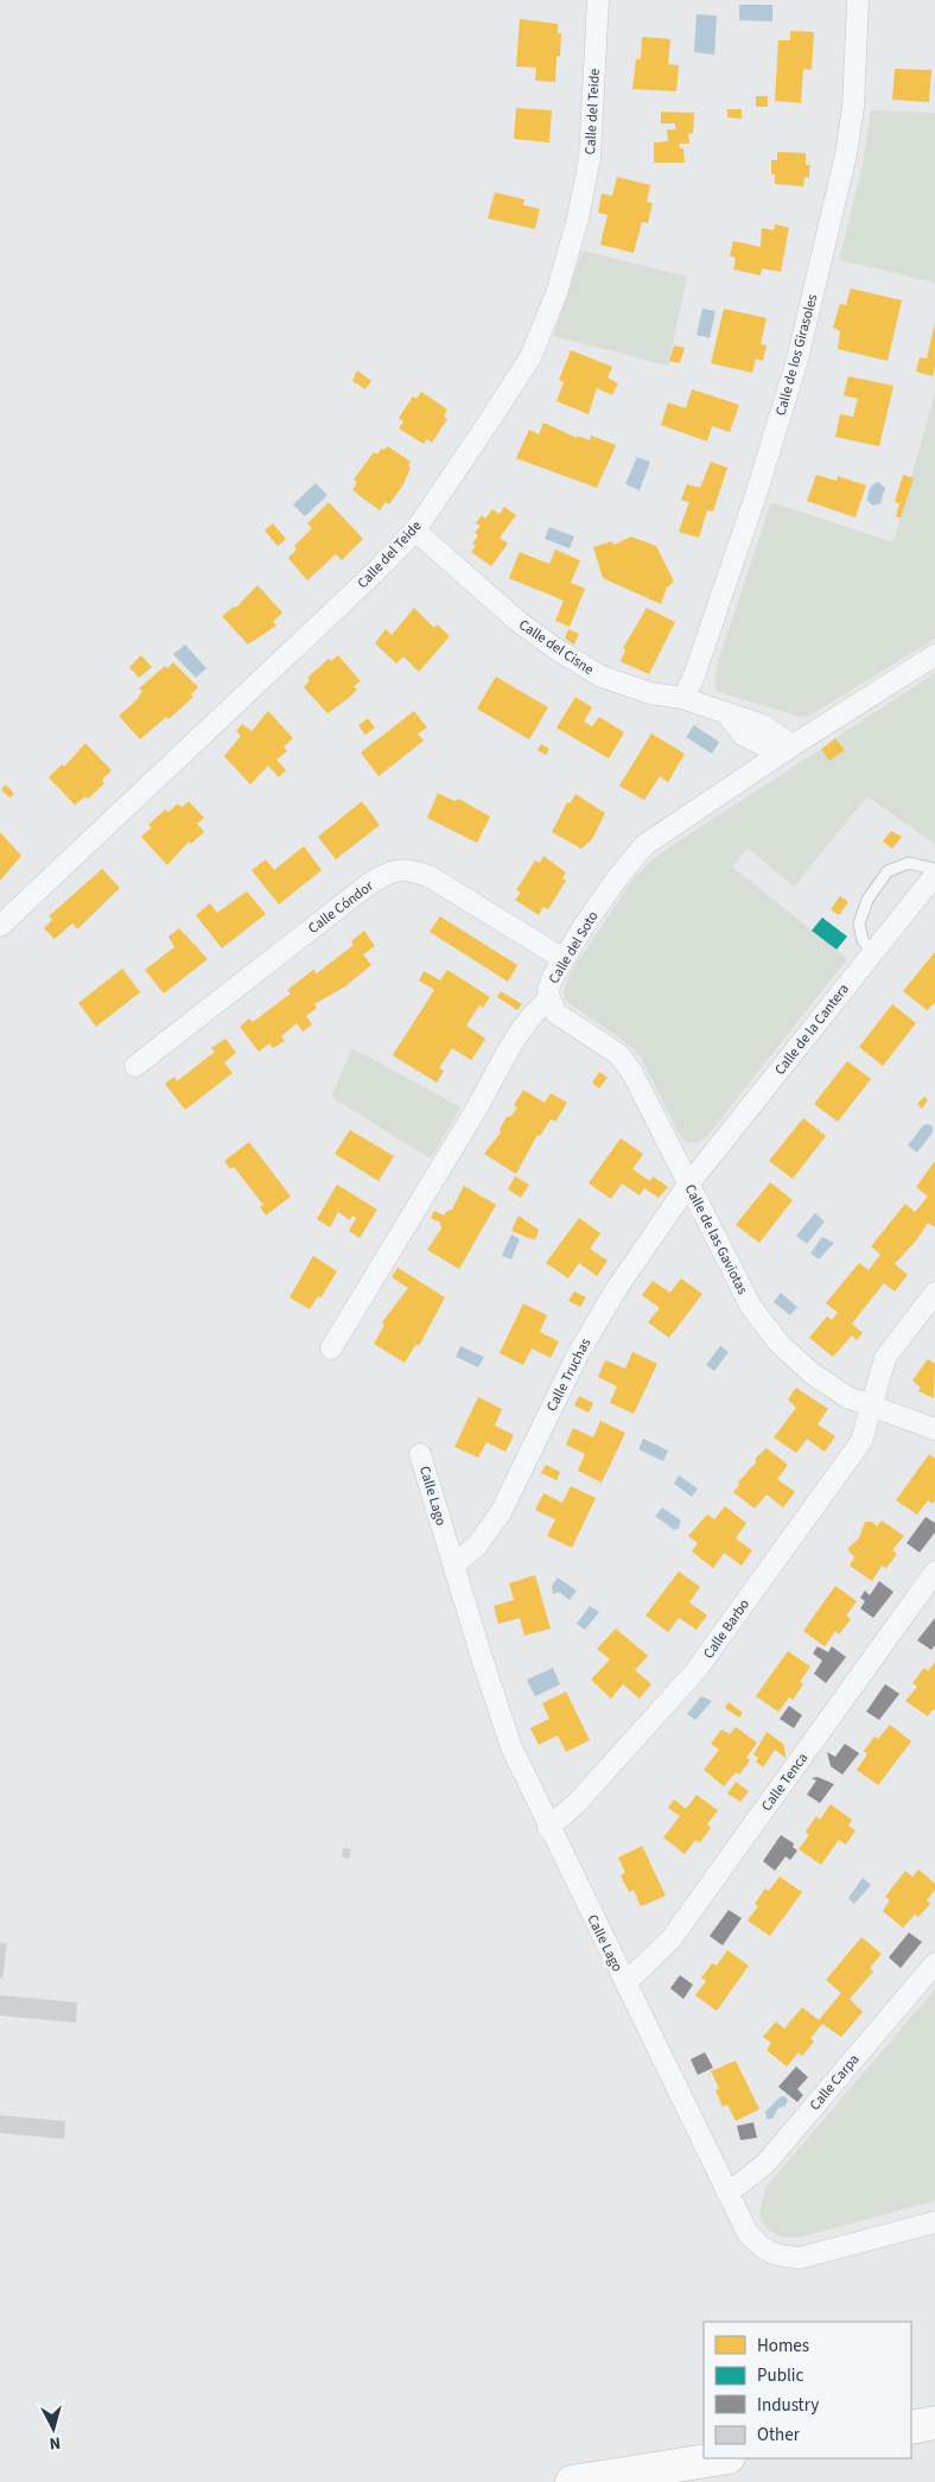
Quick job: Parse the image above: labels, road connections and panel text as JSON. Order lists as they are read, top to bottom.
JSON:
{
  "streets": {
    "street": [
      "Calle del Teide",
      "Calle de los Girasoles",
      "Calle del Cisne",
      "Calle Cóndor",
      "Calle del Soto",
      "Calle de la Cantera",
      "Calle de las Gaviotas",
      "Calle Truchas",
      "Calle Lago",
      "Calle Barbo",
      "Calle Tenca",
      "Calle Carpa"
    ]
  },
  "crossings": [
    ["Calle del Teide", "Calle del Cisne"],
    ["Calle de los Girasoles", "Calle del Cisne"],
    ["Calle del Cisne", "Calle del Soto"],
    ["Calle Cóndor", "Calle del Soto"],
    ["Calle del Soto", "Calle de las Gaviotas"],
    ["Calle de la Cantera", "Calle de las Gaviotas"],
    ["Calle de la Cantera", "Calle Truchas"],
    ["Calle de las Gaviotas", "Calle Truchas"],
    ["Calle de las Gaviotas", "Calle Barbo"],
    ["Calle Truchas", "Calle Lago"],
    ["Calle Lago", "Calle Barbo"],
    ["Calle Lago", "Calle Tenca"],
    ["Calle Lago", "Calle Carpa"]
  ],
  "legend": [
    "Homes",
    "Public",
    "Industry",
    "Other"
  ],
  "north": "bottom"
}
